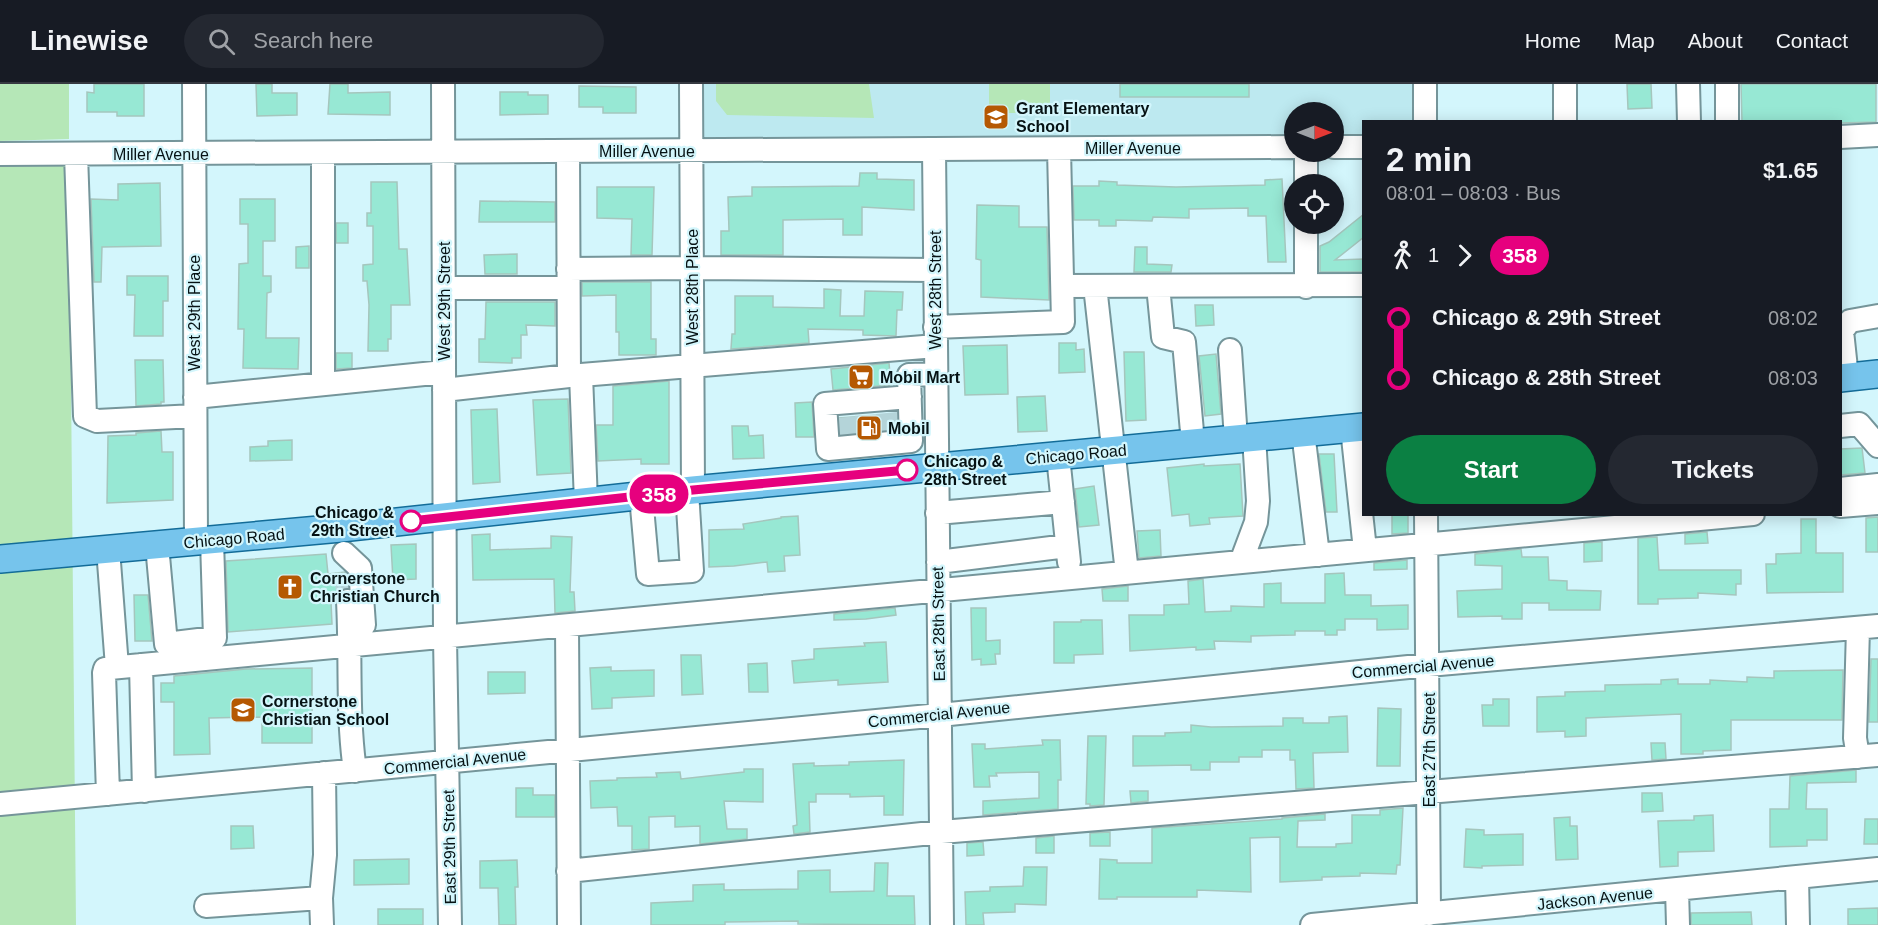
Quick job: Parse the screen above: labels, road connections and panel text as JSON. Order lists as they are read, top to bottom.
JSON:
{
  "streets": {
    "main road": ["Chicago Road"],
    "street": [
      "Miller Avenue",
      "West 28th Place",
      "West 28th Street",
      "West 29th Street",
      "West 29th Place",
      "East 28th Street",
      "Commercial Avenue",
      "East 27th Street",
      "East 29th Street",
      "Jackson Avenue"
    ]
  },
  "crossings": [
    ["Miller Avenue", "West 28th Place"],
    ["Miller Avenue", "West 28th Street"],
    ["Miller Avenue", "West 29th Street"],
    ["Miller Avenue", "West 29th Place"],
    ["West 28th Place", "Chicago Road"],
    ["West 28th Street", "Chicago Road"],
    ["West 28th Street", "East 28th Street"],
    ["West 29th Street", "Chicago Road"],
    ["West 29th Street", "East 29th Street"],
    ["West 29th Place", "Chicago Road"],
    ["Chicago Road", "East 28th Street"],
    ["Chicago Road", "East 29th Street"],
    ["East 28th Street", "Commercial Avenue"],
    ["Commercial Avenue", "East 27th Street"],
    ["Commercial Avenue", "East 29th Street"],
    ["East 27th Street", "Jackson Avenue"]
  ],
  "places": {
    "school or university": ["Grant Elementary School", "Cornerstone Christian School"],
    "supermarket": ["Mobil Mart"],
    "fuel station": ["Mobil"],
    "other": ["Chicago & 28th Street", "Chicago & 29th Street"],
    "church": ["Cornerstone Christian Church"]
  },
  "lines": ["bus line 358"],
  "north": "right",
  "page": {
    "header": "Linewise",
    "search": "Search here",
    "nav": [
      "Home",
      "Map",
      "About",
      "Contact"
    ],
    "on_map": "358",
    "heading": ["2 min", "08:01 – 08:03 · Bus", "$1.65"],
    "legs": ["1", "358"],
    "list": [
      {
        "name": "Chicago & 29th Street",
        "value": "08:02"
      },
      {
        "name": "Chicago & 28th Street",
        "value": "08:03"
      }
    ],
    "buttons": ["Start", "Tickets"]
  }
}
